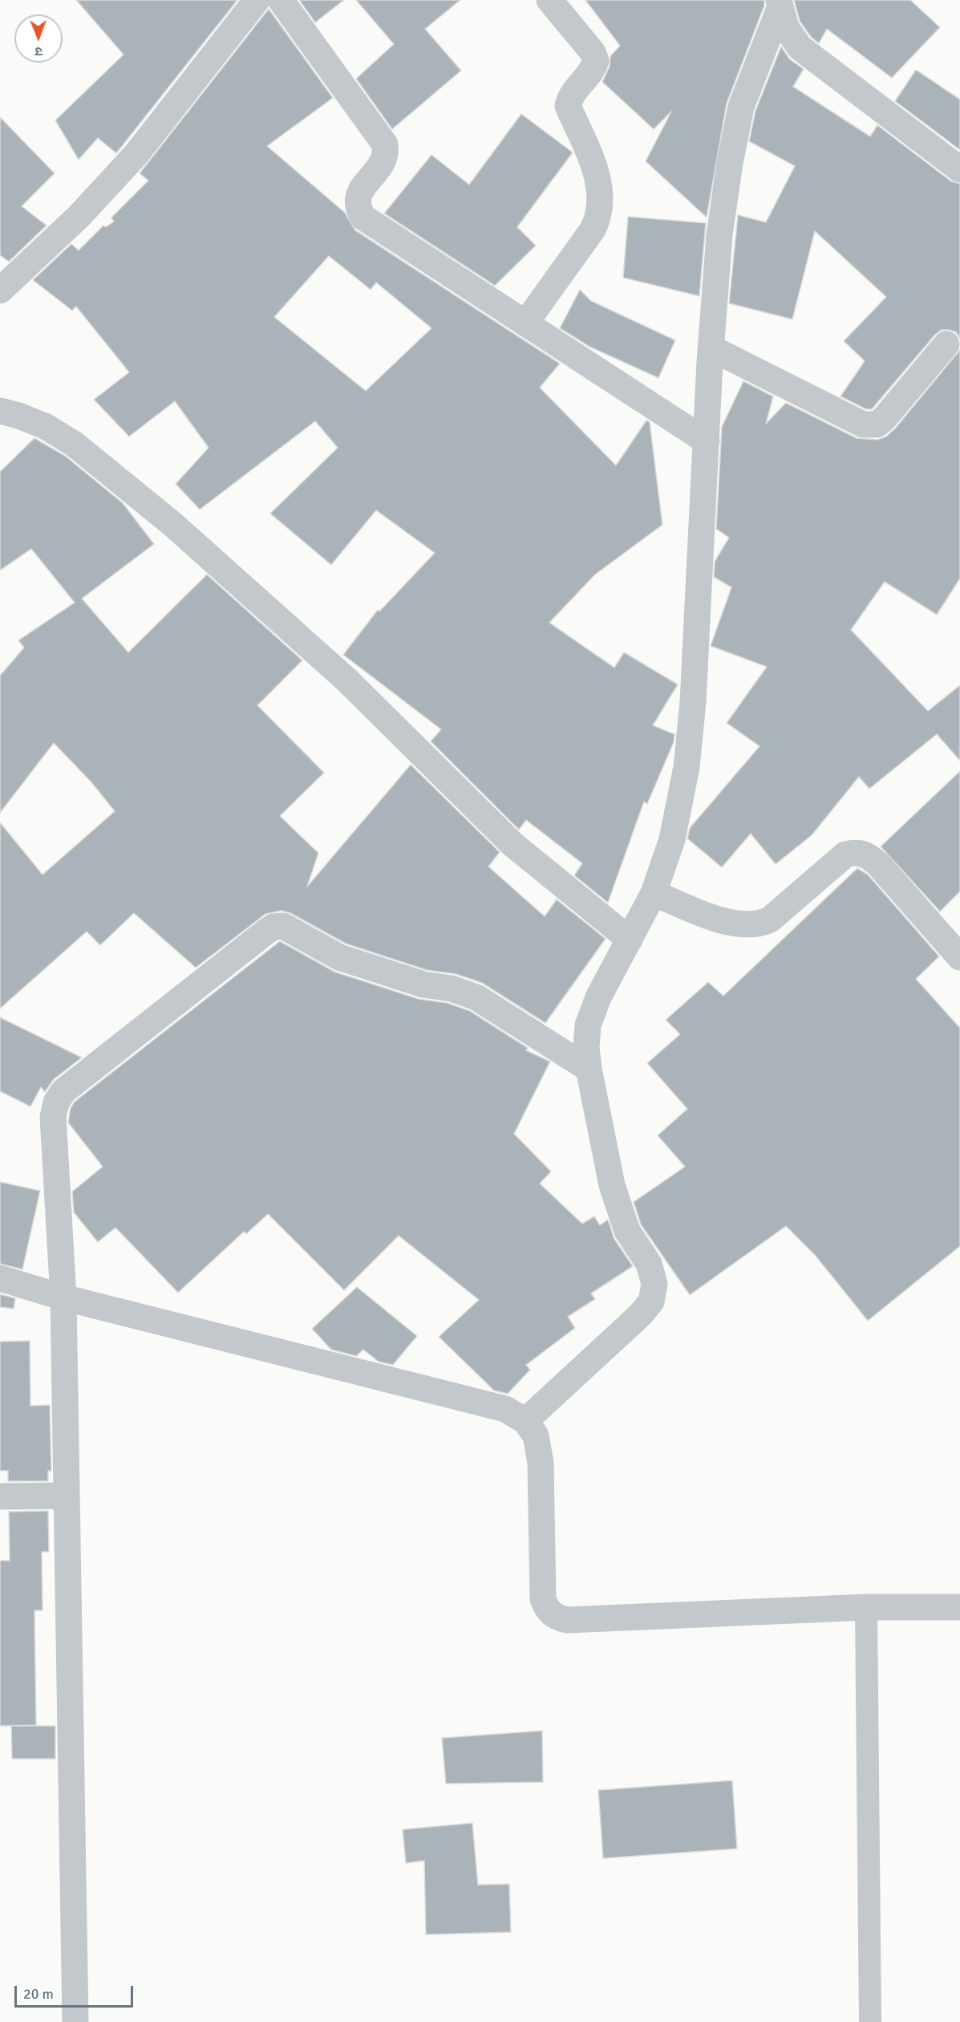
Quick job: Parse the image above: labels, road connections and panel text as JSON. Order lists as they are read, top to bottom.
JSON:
{
  "scale_bar": "20 m",
  "north": "bottom"
}
